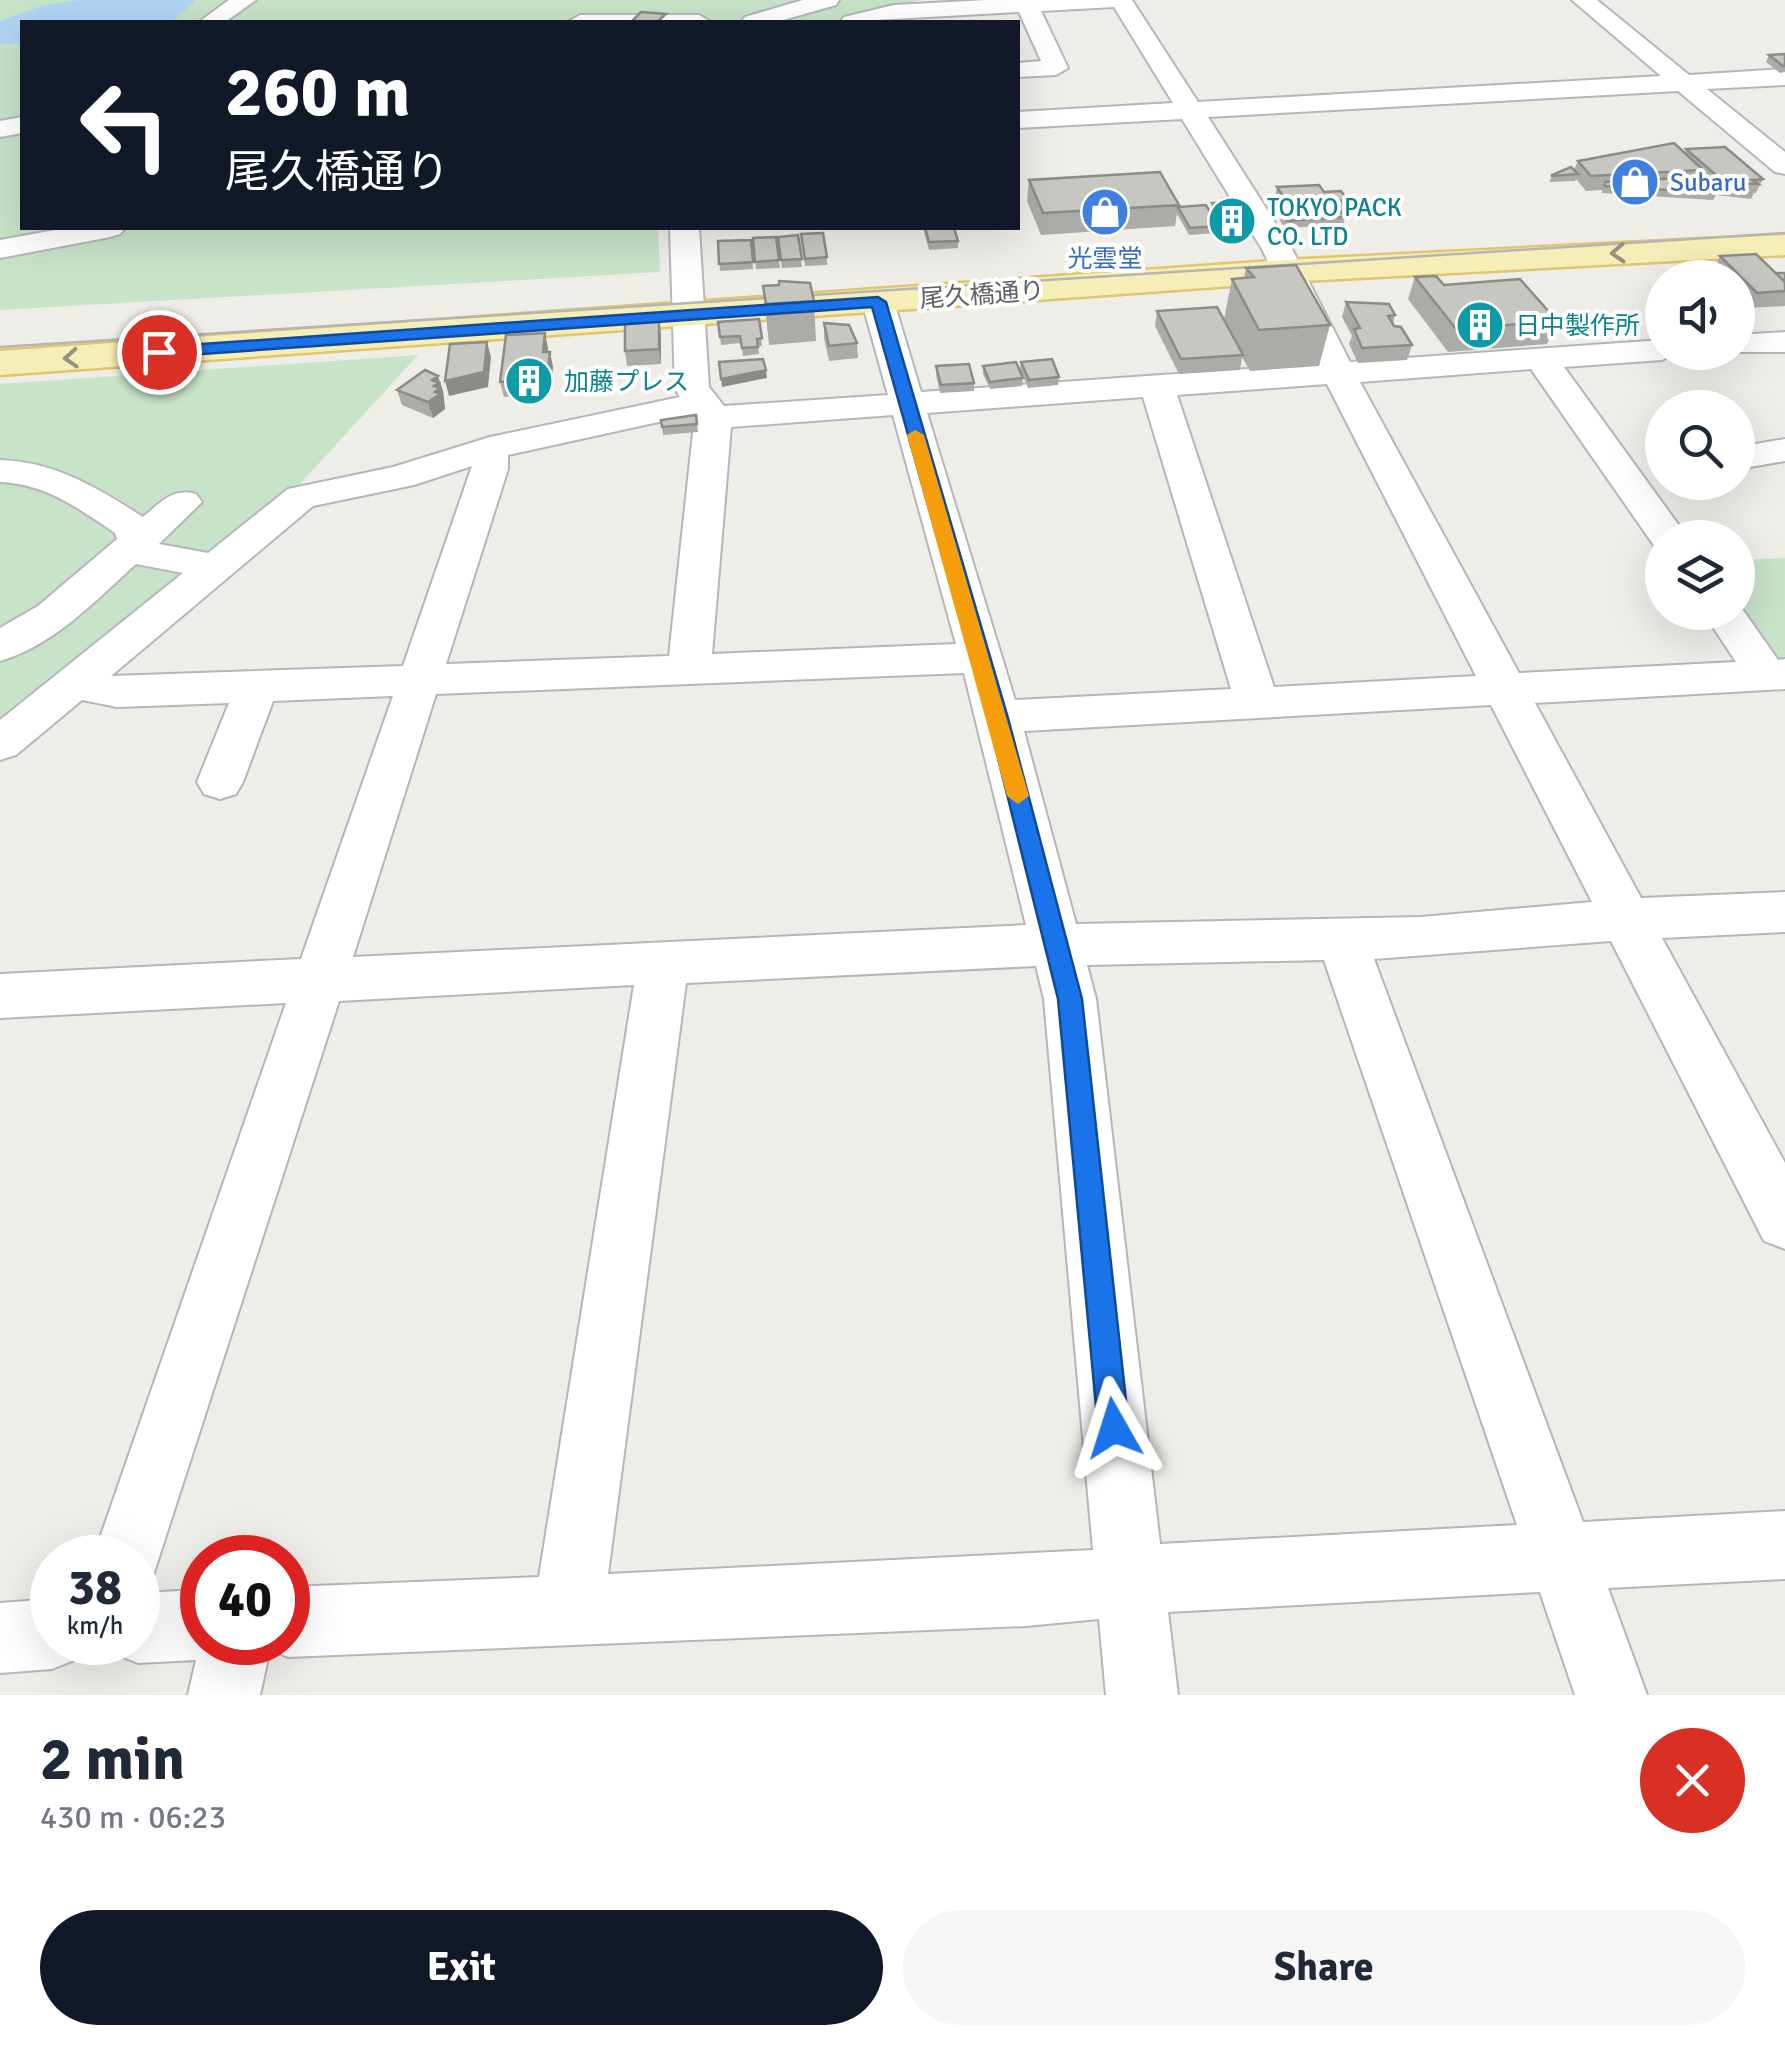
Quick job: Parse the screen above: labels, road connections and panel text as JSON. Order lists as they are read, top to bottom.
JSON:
{
  "streets": {
    "main road": ["尾久橋通り"]
  },
  "places": {
    "shop": ["Subaru", "光雲堂"],
    "building": ["TOKYO PACK CO. LTD", "日中製作所", "加藤プレス"]
  },
  "page": {
    "turn": ["260 m", "尾久橋通り"],
    "speed": "38 km/h",
    "limit": "40",
    "heading": ["2 min", "430 m · 06:23"],
    "buttons": ["Exit", "Share"]
  }
}
